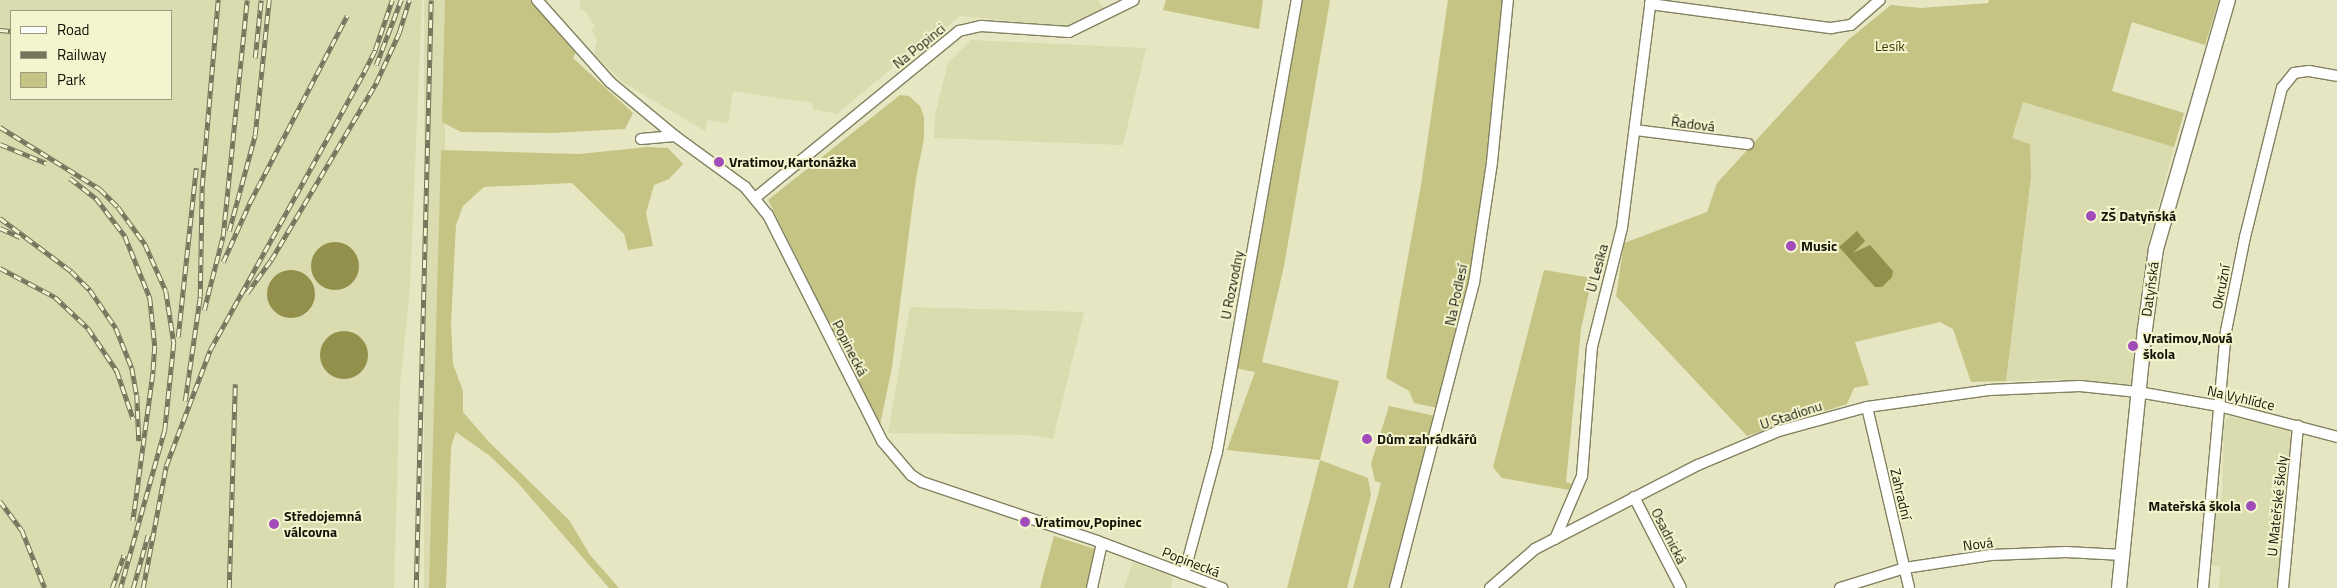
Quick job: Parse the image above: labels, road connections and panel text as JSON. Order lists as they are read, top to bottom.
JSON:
{
  "streets": {
    "main road": ["Datyňská"],
    "street": [
      "Na Popinci",
      "Řadová",
      "U Lesíka",
      "U Rozvodny",
      "Okružní",
      "Na Podlesí",
      "Popinecká",
      "Na Vyhlídce",
      "U Stadionu",
      "Zahradní",
      "U Mateřské školy",
      "Osadnická",
      "Nová"
    ]
  },
  "crossings": [
    ["Na Popinci", "Popinecká"],
    ["Řadová", "U Lesíka"],
    ["U Lesíka", "U Stadionu"],
    ["U Rozvodny", "Popinecká"],
    ["Okružní", "Na Vyhlídce"],
    ["Datyňská", "Na Vyhlídce"],
    ["Datyňská", "U Stadionu"],
    ["Datyňská", "Nová"],
    ["Na Vyhlídce", "U Stadionu"],
    ["Na Vyhlídce", "U Mateřské školy"],
    ["U Stadionu", "Zahradní"],
    ["U Stadionu", "Osadnická"],
    ["Zahradní", "Nová"]
  ],
  "parks": ["Lesík"],
  "places": [
    "Vratimov,Kartonážka",
    "ZŠ Datyňská",
    "Music",
    "Vratimov,Nová škola",
    "Dům zahrádkářů",
    "Mateřská škola",
    "Vratimov,Popinec",
    "Středojemná válcovna"
  ],
  "legend": ["Road", "Railway", "Park"]
}
